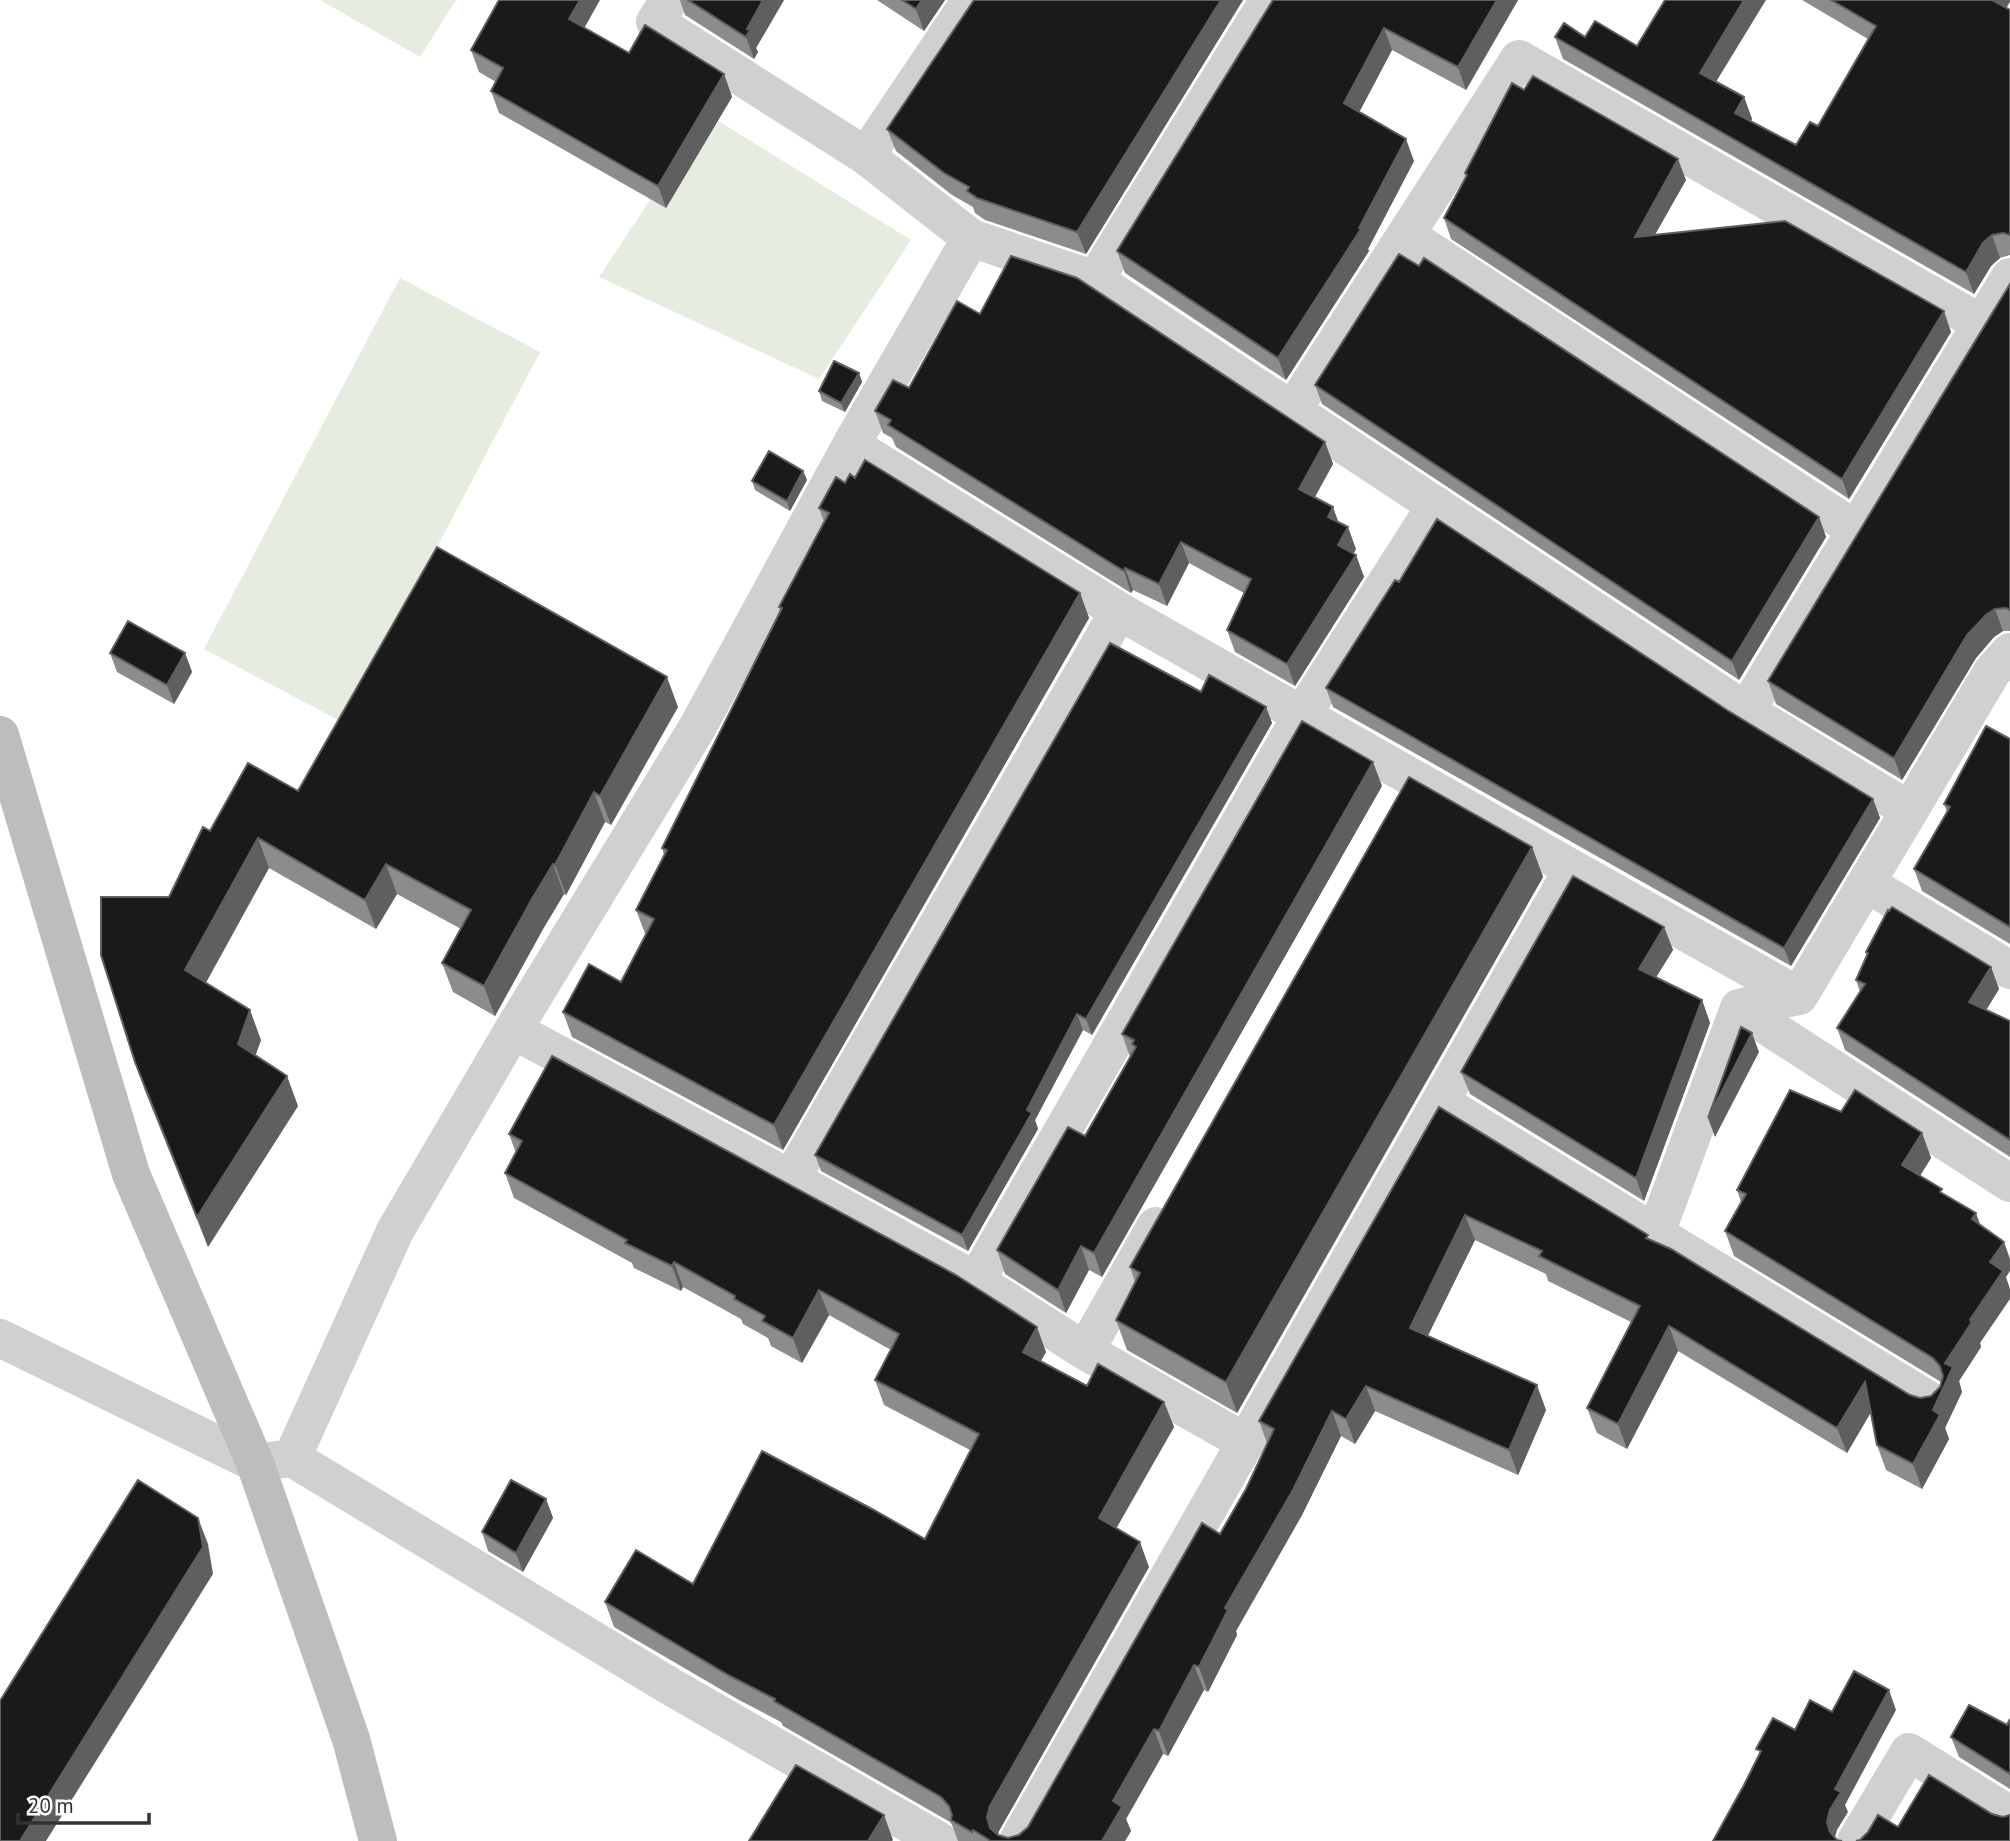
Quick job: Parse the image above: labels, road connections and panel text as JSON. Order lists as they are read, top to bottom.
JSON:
{
  "scale_bar": "20 m"
}
